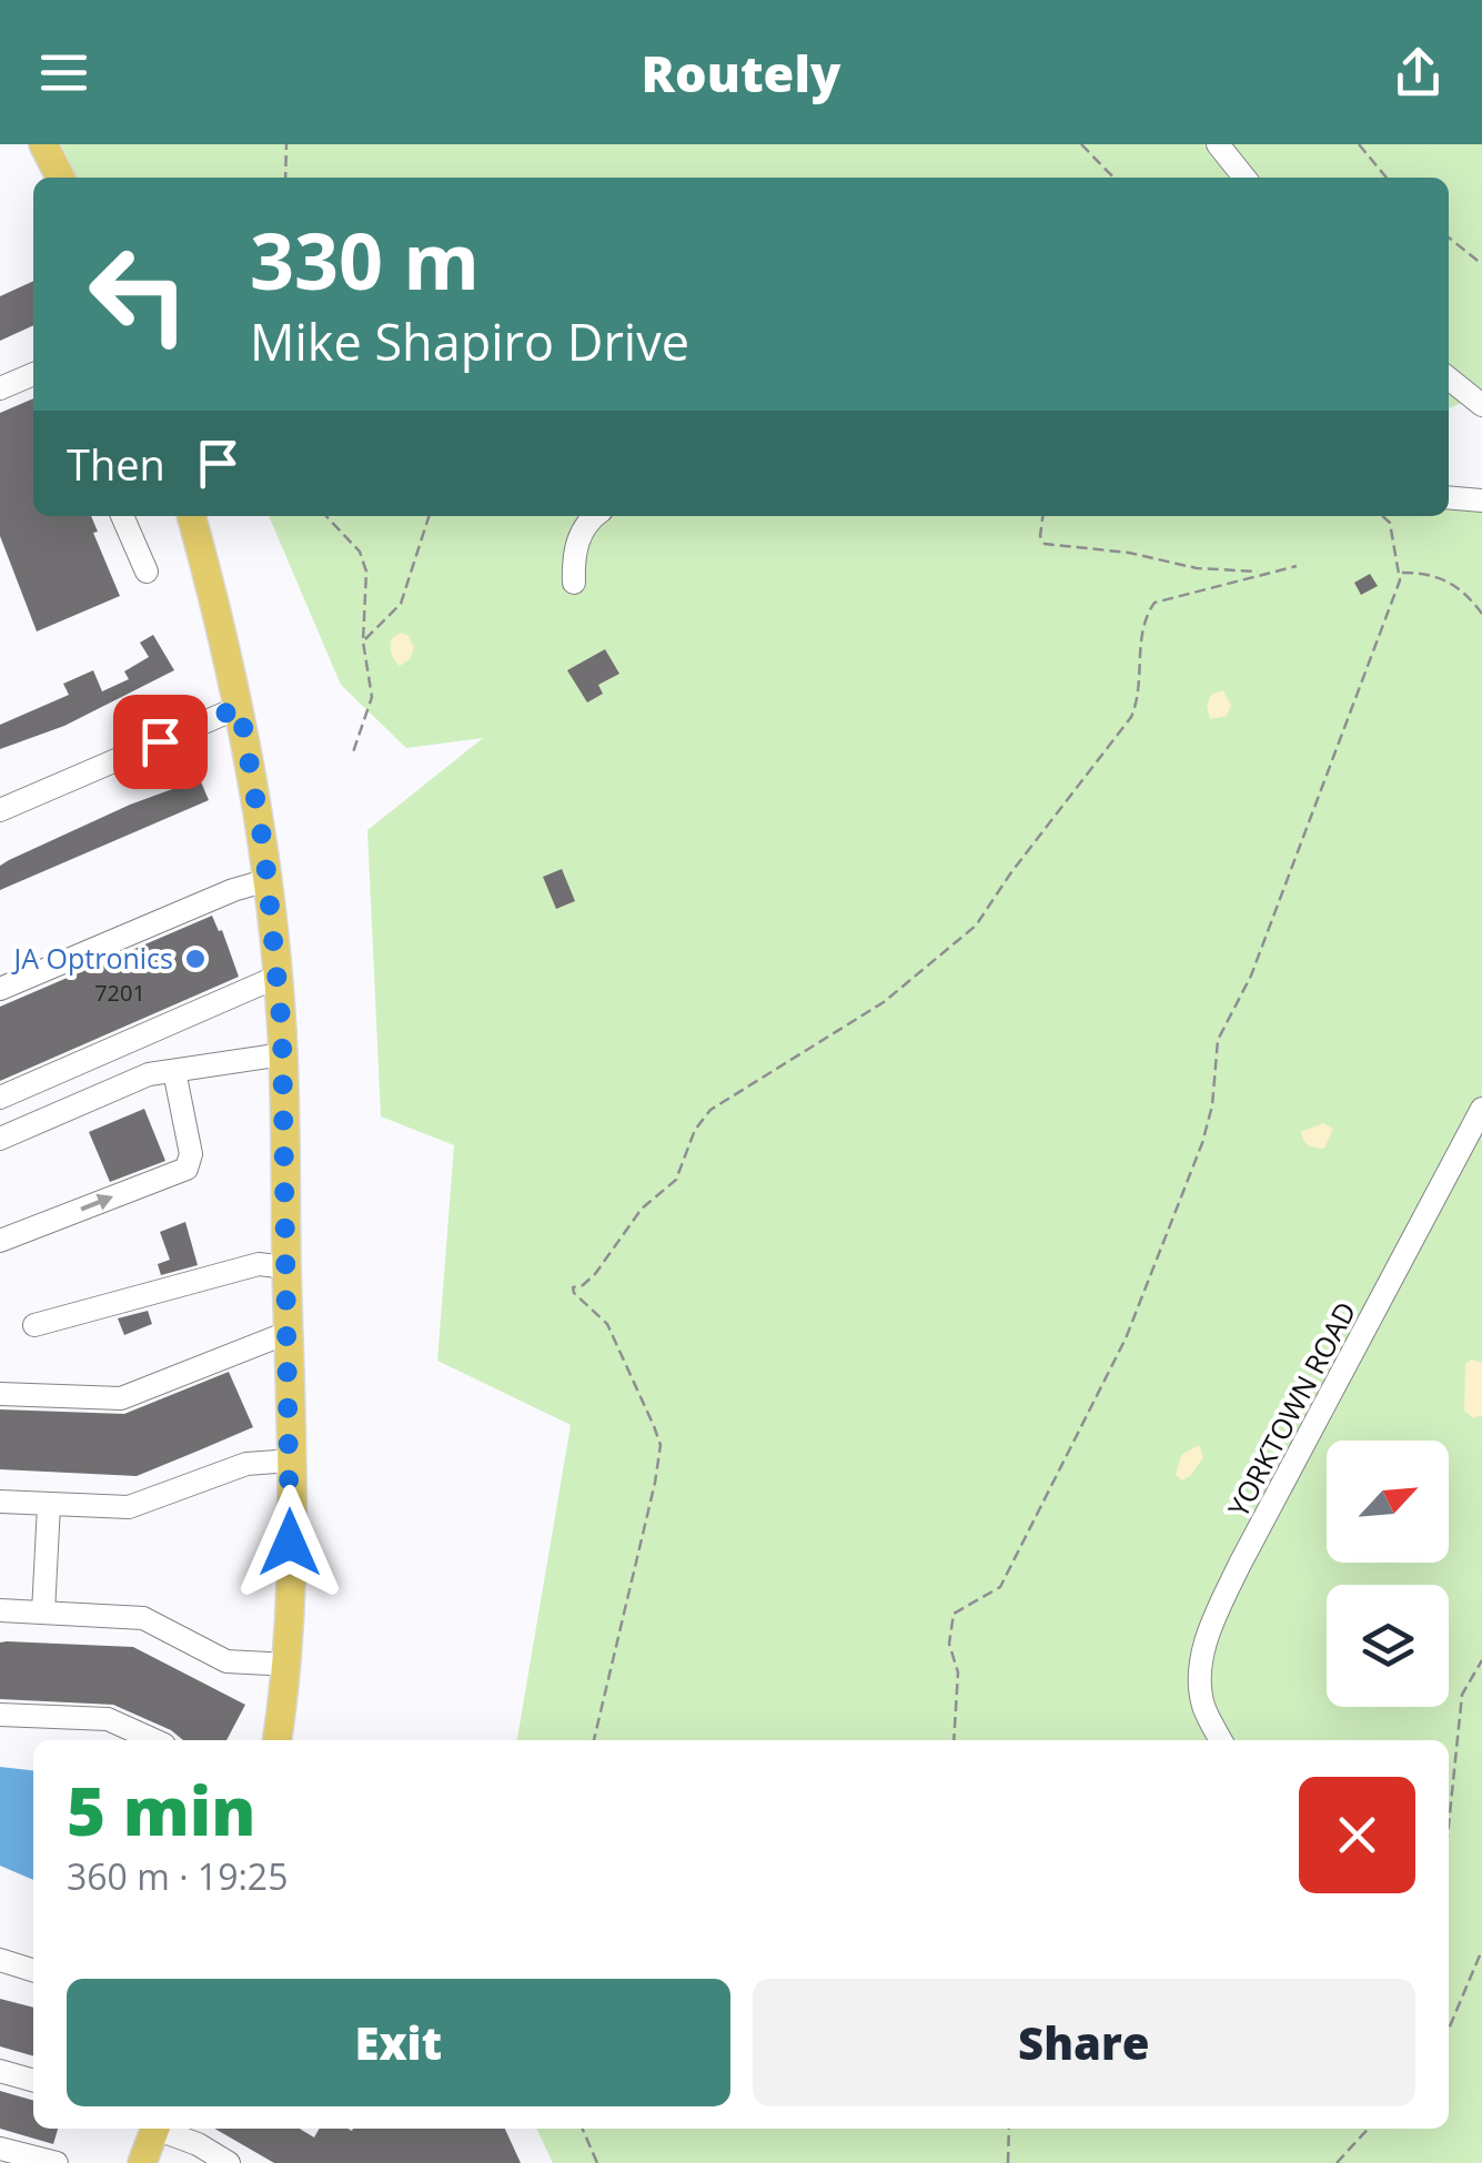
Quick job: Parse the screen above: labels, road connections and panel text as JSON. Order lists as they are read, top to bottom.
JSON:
{
  "streets": {
    "street": ["YORKTOWN ROAD"]
  },
  "places": ["JA Optronics"],
  "house_numbers": ["7201"],
  "north": "top right",
  "page": {
    "header": "Routely",
    "turn": ["330 m", "Mike Shapiro Drive"],
    "then": "Then",
    "heading": ["5 min", "360 m · 19:25"],
    "buttons": ["Exit", "Share"]
  }
}
